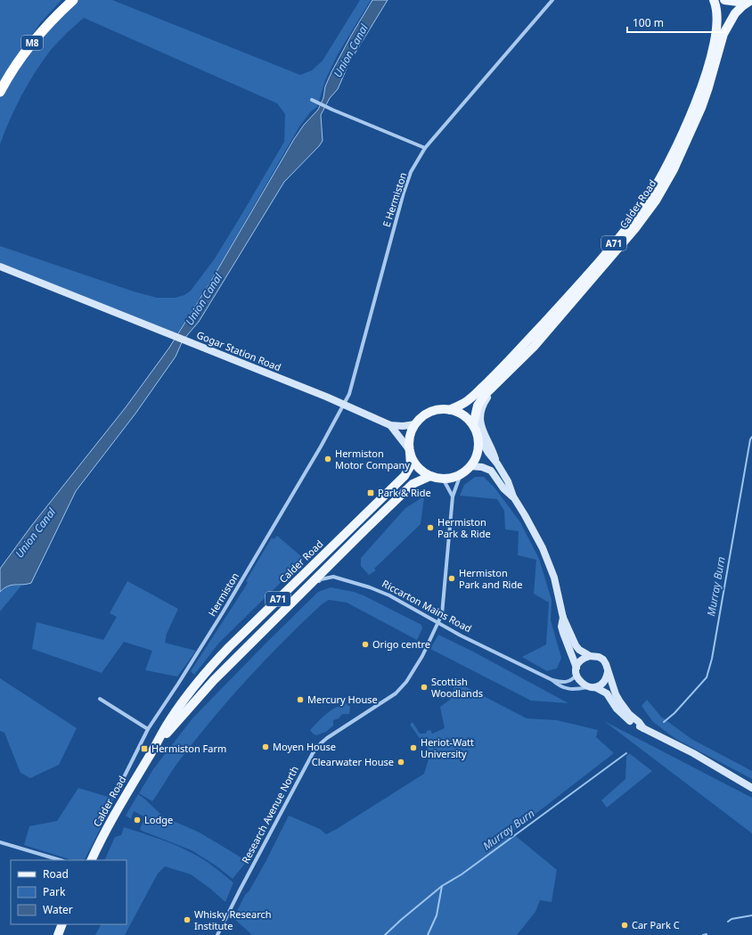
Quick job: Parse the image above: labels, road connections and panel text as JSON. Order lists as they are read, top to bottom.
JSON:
{
  "streets": {
    "highway": ["M8"],
    "main road": ["Calder Road", "A71"],
    "street": [
      "E Hermiston",
      "Gogar Station Road",
      "Hermiston",
      "Riccarton Mains Road",
      "Research Avenue North"
    ]
  },
  "crossings": [
    ["E Hermiston", "Gogar Station Road"],
    ["E Hermiston", "Hermiston"],
    ["Calder Road", "Gogar Station Road"],
    ["Calder Road", "Riccarton Mains Road"],
    ["Calder Road", "Research Avenue North"],
    ["Gogar Station Road", "Hermiston"],
    ["Gogar Station Road", "Research Avenue North"],
    ["Riccarton Mains Road", "Research Avenue North"]
  ],
  "water": ["Union Canal", "Murray Burn"],
  "places": {
    "other": [
      "Hermiston Motor Company",
      "Hermiston Park & Ride",
      "Hermiston Park and Ride",
      "Origo centre",
      "Scottish Woodlands",
      "Mercury House",
      "Moyen House",
      "Heriot-Watt University",
      "Clearwater House",
      "Lodge",
      "Whisky Research Institute",
      "Car Park C"
    ],
    "transit": ["Park & Ride", "Hermiston Farm"]
  },
  "legend": ["Road", "Park", "Water"],
  "scale_bar": "100 m"
}
